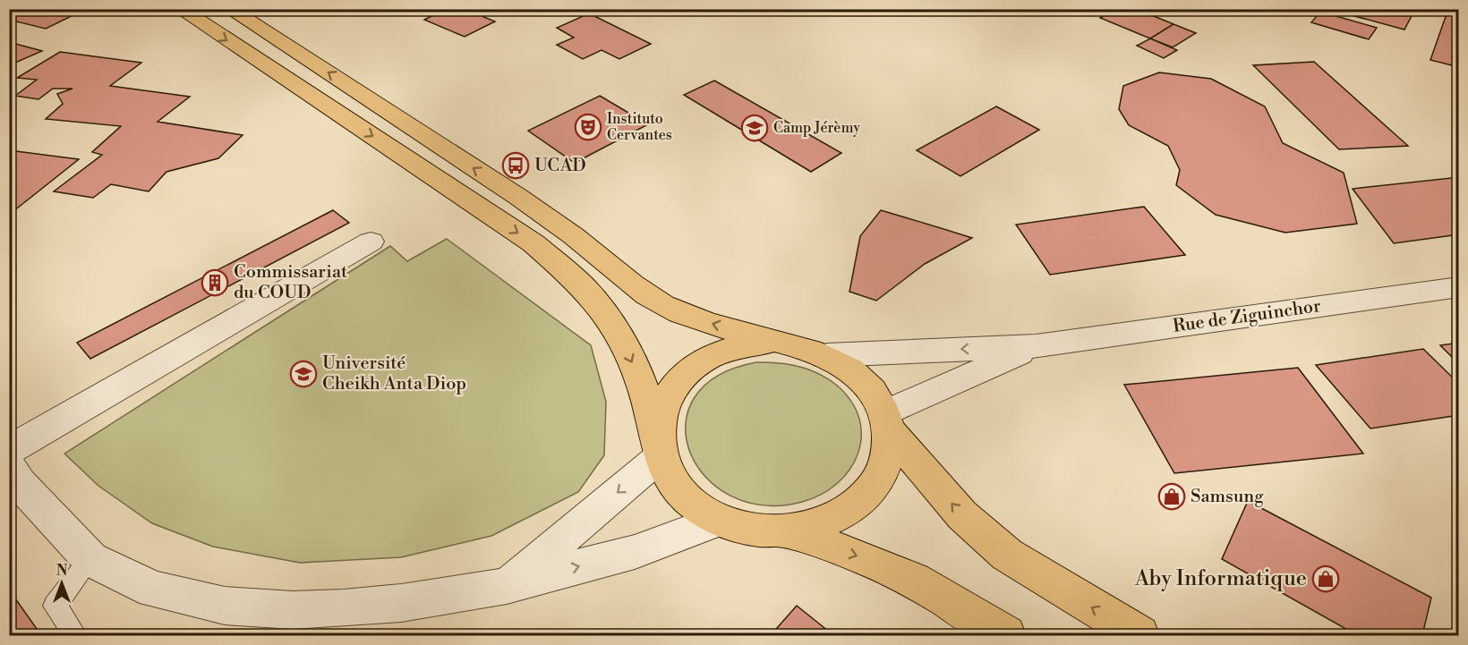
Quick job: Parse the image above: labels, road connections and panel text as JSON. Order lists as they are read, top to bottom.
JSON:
{
  "streets": {
    "street": ["Rue de Ziguinchor"]
  },
  "places": {
    "theatre": ["Instituto Cervantes"],
    "school or university": ["Camp Jérèmy", "Université Cheikh Anta Diop"],
    "bus stop": ["UCAD"],
    "building": ["Commissariat du COUD"],
    "shop": ["Samsung", "Aby Informatique"]
  },
  "north": "top"
}
